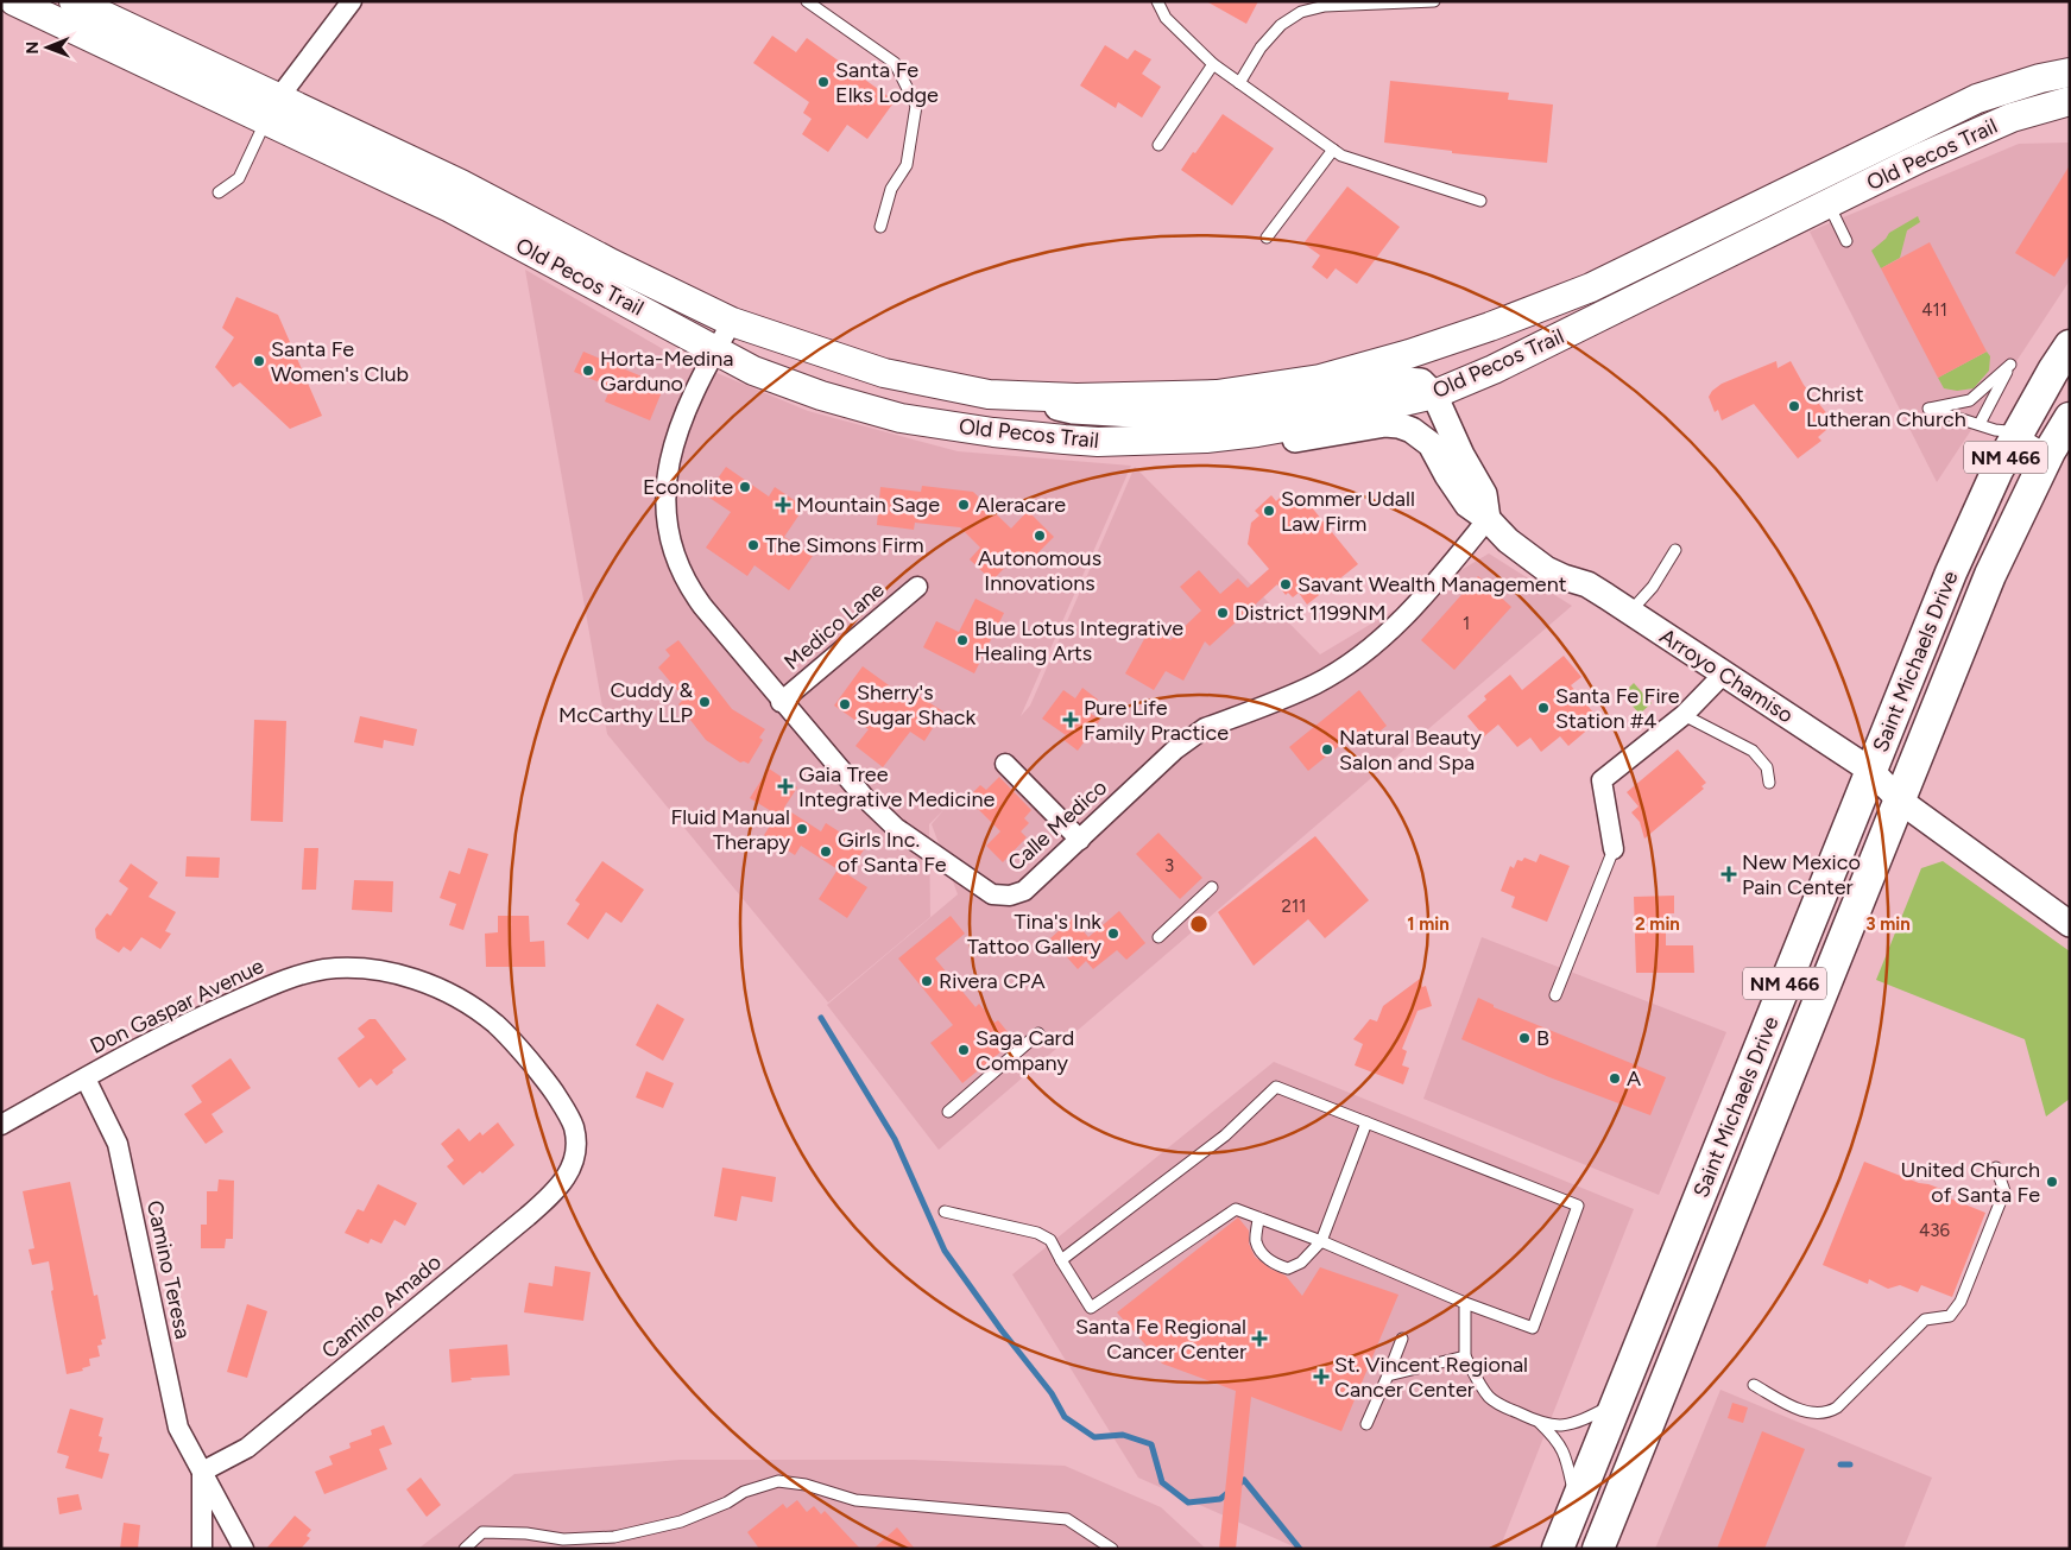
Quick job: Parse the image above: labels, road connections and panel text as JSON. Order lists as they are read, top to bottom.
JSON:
{
  "streets": {
    "main road": ["Old Pecos Trail", "NM 466", "Saint Michaels Drive"],
    "street": [
      "Medico Lane",
      "Arroyo Chamiso",
      "Calle Medico",
      "Don Gaspar Avenue",
      "Camino Teresa",
      "Camino Amado"
    ]
  },
  "crossings": [
    ["Old Pecos Trail", "Arroyo Chamiso"],
    ["Old Pecos Trail", "Calle Medico"],
    ["Medico Lane", "Calle Medico"],
    ["Saint Michaels Drive", "Arroyo Chamiso"],
    ["Arroyo Chamiso", "Calle Medico"],
    ["Don Gaspar Avenue", "Camino Teresa"],
    ["Don Gaspar Avenue", "Camino Amado"],
    ["Camino Teresa", "Camino Amado"]
  ],
  "places": {
    "other": [
      "Santa Fe Elks Lodge",
      "Santa Fe Women's Club",
      "Horta-Medina Garduno",
      "Christ Lutheran Church",
      "Econolite",
      "Aleracare",
      "Sommer Udall Law Firm",
      "Autonomous Innovations",
      "The Simons Firm",
      "Savant Wealth Management",
      "District 1199NM",
      "Blue Lotus Integrative Healing Arts",
      "Cuddy & McCarthy LLP",
      "Sherry's Sugar Shack",
      "Santa Fe Fire Station #4",
      "Natural Beauty Salon and Spa",
      "Fluid Manual Therapy",
      "Girls Inc. of Santa Fe",
      "Tina's Ink Tattoo Gallery",
      "Rivera CPA",
      "B",
      "Saga Card Company",
      "A",
      "United Church of Santa Fe"
    ],
    "health": [
      "Mountain Sage",
      "Pure Life Family Practice",
      "Gaia Tree Integrative Medicine",
      "New Mexico Pain Center",
      "Santa Fe Regional Cancer Center",
      "St. Vincent Regional Cancer Center"
    ]
  },
  "house_numbers": [
    "411",
    "1",
    "3",
    "211",
    "436"
  ],
  "north": "left",
  "rings": ["1 min", "2 min", "3 min"]
}
